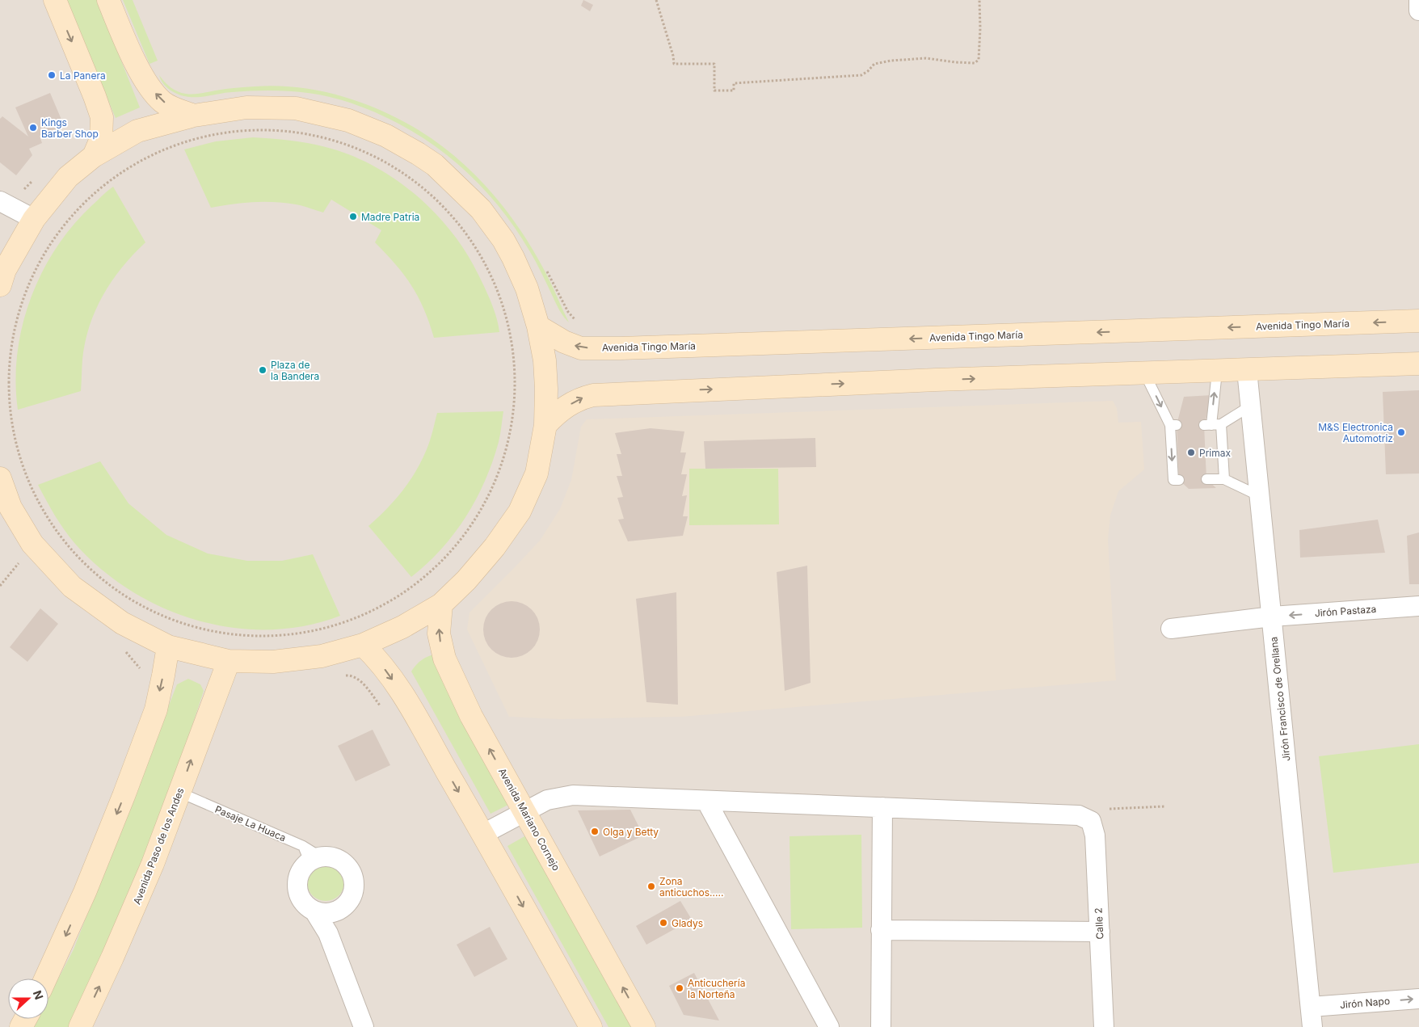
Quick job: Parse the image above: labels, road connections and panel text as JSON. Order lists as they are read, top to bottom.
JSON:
{
  "streets": {
    "main road": ["Avenida Tingo María", "Avenida Mariano Cornejo", "Avenida Paso de los Andes"],
    "street": [
      "Jirón Pastaza",
      "Jirón Francisco de Orellana",
      "Calle 2",
      "Jirón Napo"
    ],
    "lane": ["Pasaje La Huaca"]
  },
  "crossings": [
    ["Jirón Pastaza", "Jirón Francisco de Orellana"],
    ["Jirón Francisco de Orellana", "Jirón Napo"],
    ["Pasaje La Huaca", "Avenida Paso de los Andes"]
  ],
  "one_way": ["Jirón Pastaza", "Jirón Napo"],
  "places": [
    "La Panera",
    "Kings Barber Shop",
    "Madre Patria",
    "Plaza de la Bandera",
    "M&S Electronica Automotriz",
    "Primax",
    "Olga y Betty",
    "Zona anticuchos.....",
    "Gladys",
    "Anticuchería la Norteña"
  ],
  "north": "right"
}
